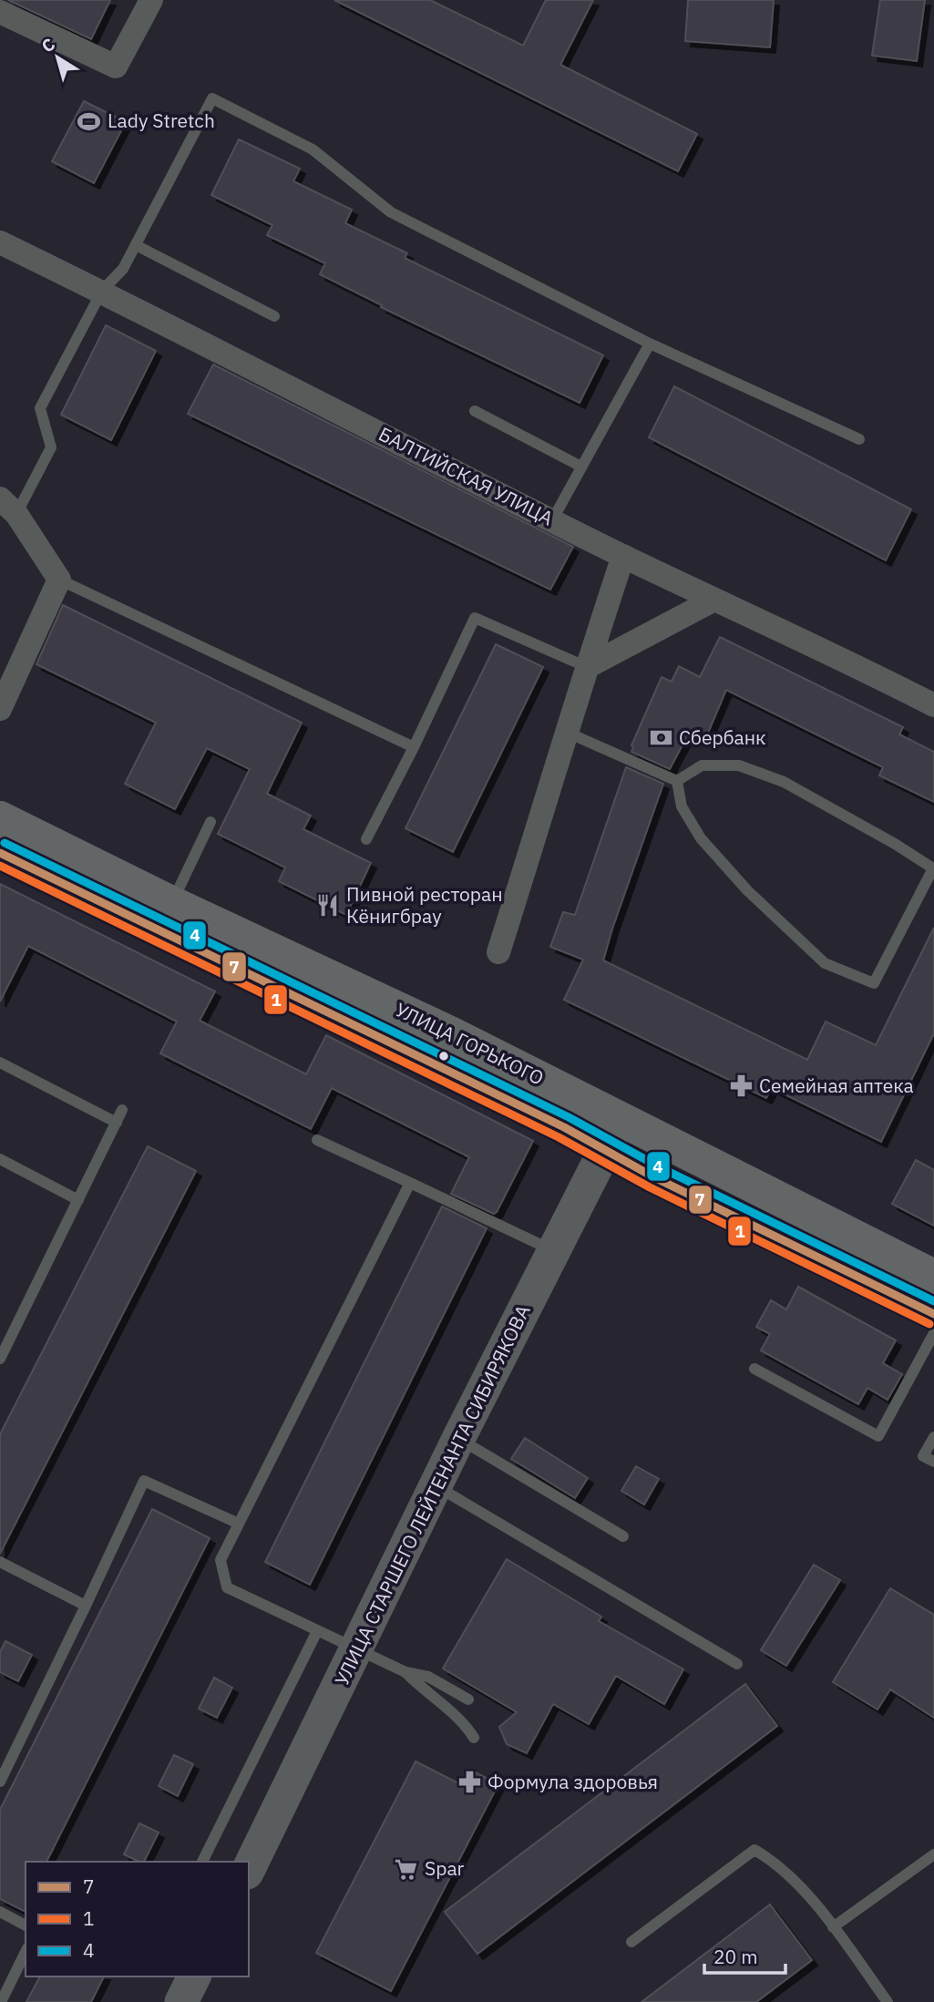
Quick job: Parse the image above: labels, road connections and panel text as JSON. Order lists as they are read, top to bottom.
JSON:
{
  "streets": {
    "main road": ["УЛИЦА ГОРЬКОГО", "УЛИЦА СТАРШЕГО ЛЕЙТЕНАНТА СИБИРЯКОВА"],
    "street": ["БАЛТИЙСКАЯ УЛИЦА"]
  },
  "crossings": [
    ["УЛИЦА ГОРЬКОГО", "УЛИЦА СТАРШЕГО ЛЕЙТЕНАНТА СИБИРЯКОВА"]
  ],
  "places": {
    "sports": ["Lady Stretch"],
    "bank": ["Сбербанк"],
    "restaurant": ["Пивной ресторан Кёнигбрау"],
    "pharmacy": ["Семейная аптека", "Формула здоровья"],
    "supermarket": ["Spar"]
  },
  "lines": ["transit line 4", "transit line 7", "transit line 1"],
  "legend": ["7", "1", "4"],
  "scale_bar": "20 m",
  "north": "top left"
}
